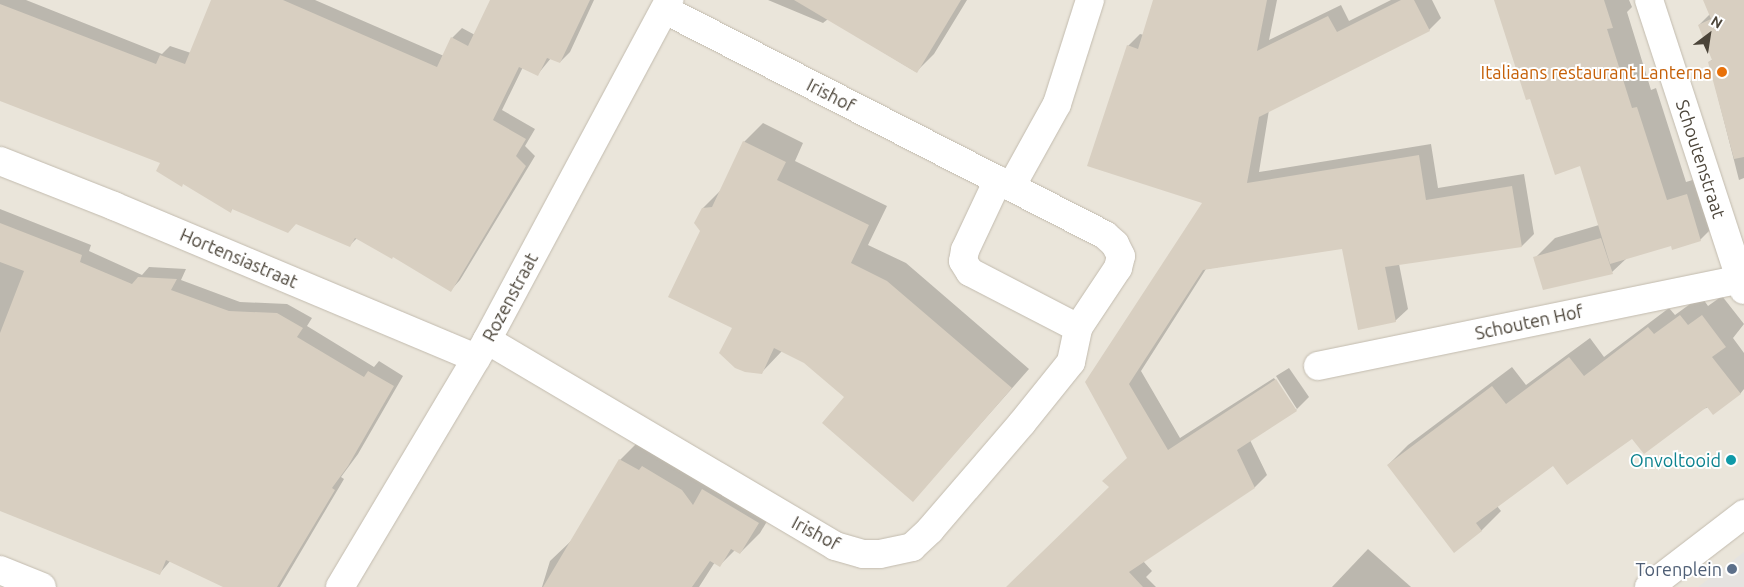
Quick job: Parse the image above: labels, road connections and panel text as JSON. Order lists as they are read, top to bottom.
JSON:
{
  "streets": {
    "street": [
      "Irishof",
      "Schoutenstraat",
      "Hortensiastraat",
      "Rozenstraat",
      "Schouten Hof"
    ]
  },
  "crossings": [
    ["Irishof", "Hortensiastraat"],
    ["Irishof", "Rozenstraat"],
    ["Schoutenstraat", "Schouten Hof"],
    ["Hortensiastraat", "Rozenstraat"]
  ],
  "places": ["Italiaans restaurant Lanterna", "Onvoltooid", "Torenplein"],
  "north": "top right"
}
